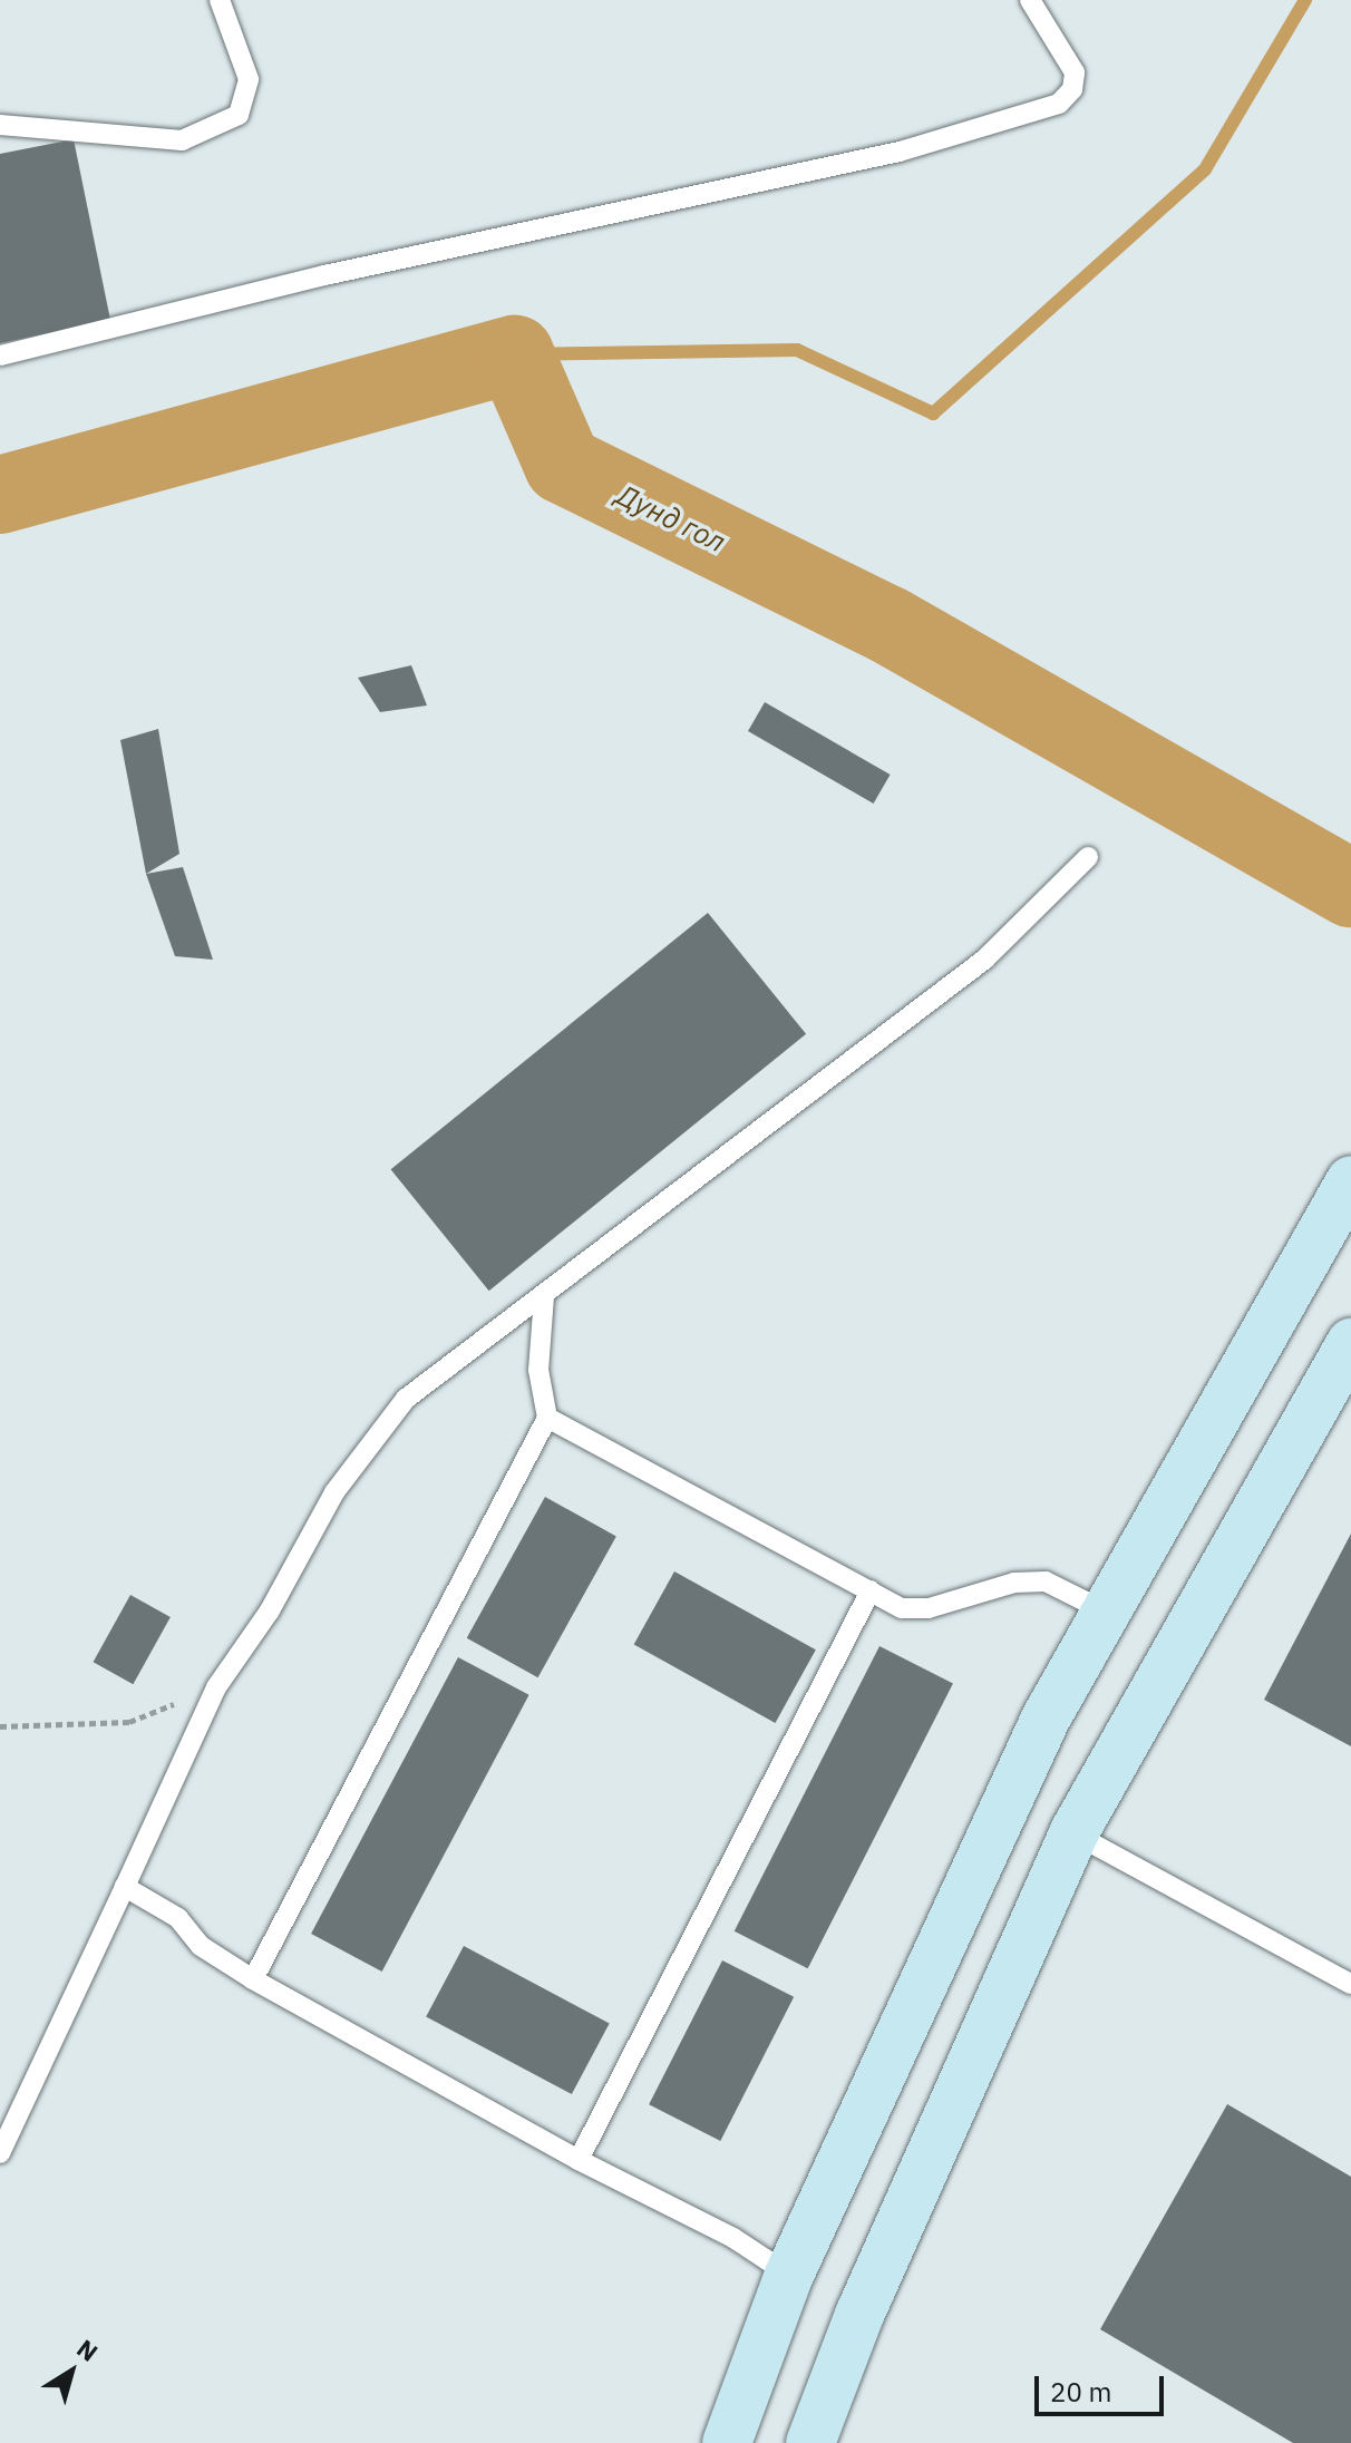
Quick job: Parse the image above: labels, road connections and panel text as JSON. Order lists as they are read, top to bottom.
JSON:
{
  "water": ["Дунд гол"],
  "scale_bar": "20 m",
  "north": "top right"
}
